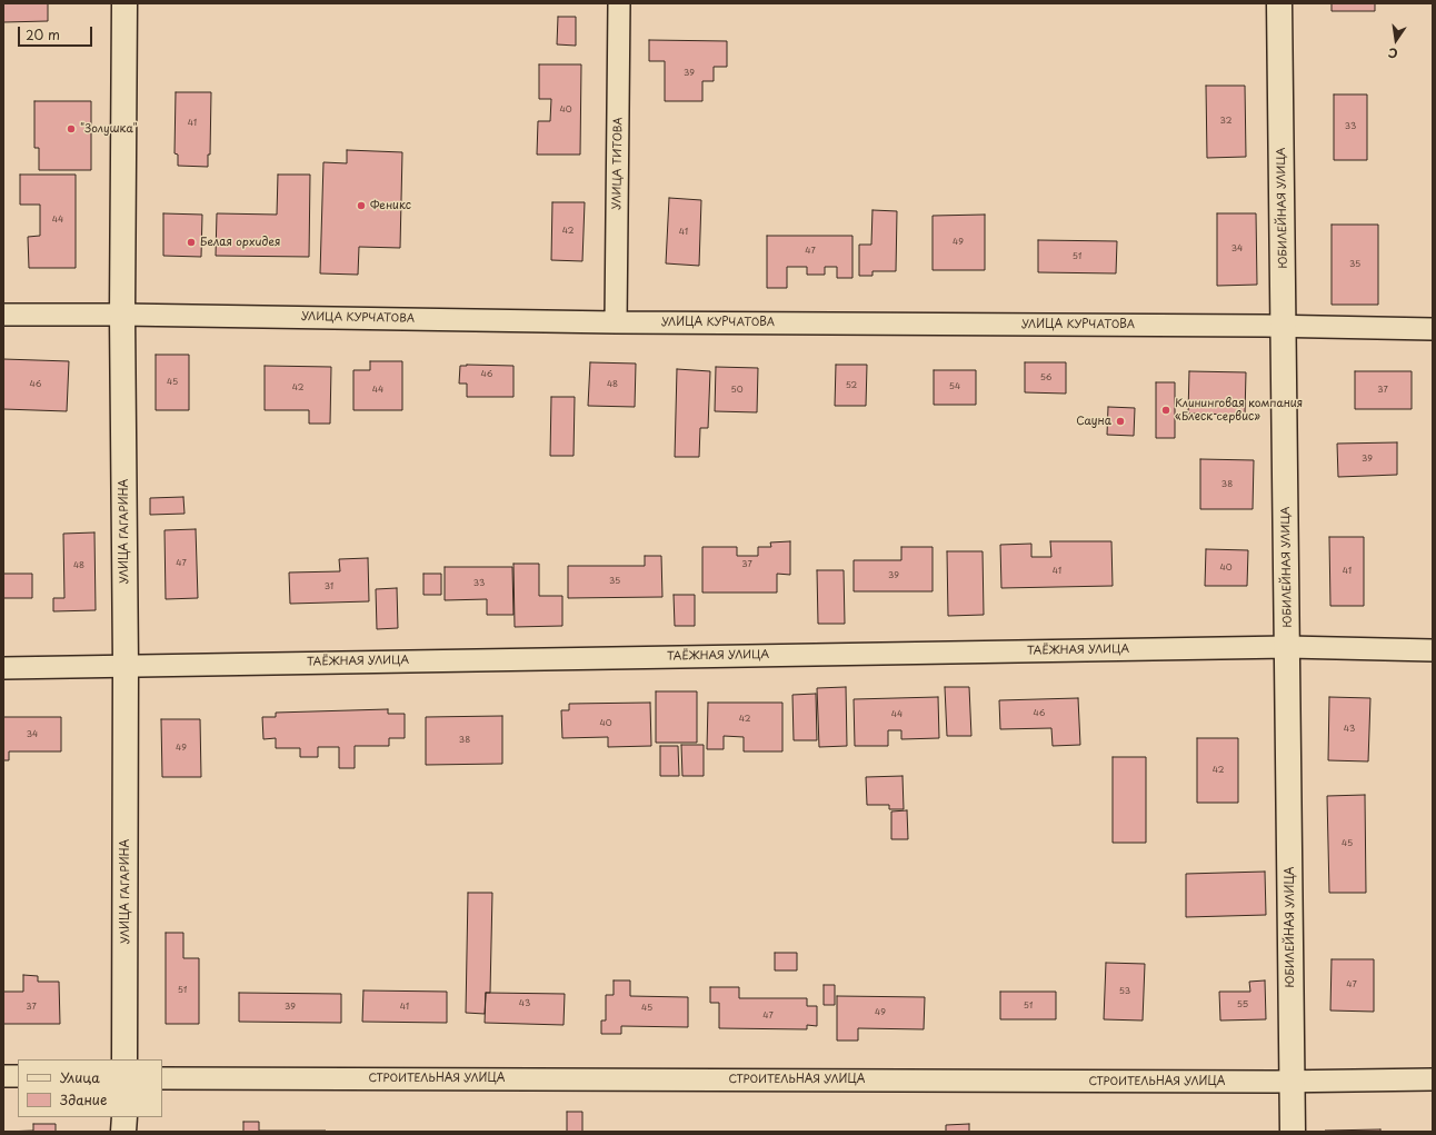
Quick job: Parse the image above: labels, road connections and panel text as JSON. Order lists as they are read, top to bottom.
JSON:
{
  "streets": {
    "street": [
      "УЛИЦА ТИТОВА",
      "ЮБИЛЕЙНАЯ УЛИЦА",
      "УЛИЦА КУРЧАТОВА",
      "УЛИЦА ГАГАРИНА",
      "ТАЁЖНАЯ УЛИЦА",
      "СТРОИТЕЛЬНАЯ УЛИЦА"
    ]
  },
  "crossings": [
    ["УЛИЦА ТИТОВА", "УЛИЦА КУРЧАТОВА"],
    ["ЮБИЛЕЙНАЯ УЛИЦА", "УЛИЦА КУРЧАТОВА"],
    ["ЮБИЛЕЙНАЯ УЛИЦА", "ТАЁЖНАЯ УЛИЦА"],
    ["ЮБИЛЕЙНАЯ УЛИЦА", "СТРОИТЕЛЬНАЯ УЛИЦА"],
    ["УЛИЦА КУРЧАТОВА", "УЛИЦА ГАГАРИНА"],
    ["УЛИЦА ГАГАРИНА", "ТАЁЖНАЯ УЛИЦА"]
  ],
  "places": [
    "\"Золушка\"",
    "Феникс",
    "Белая орхидея",
    "Клининговая компания «Блеск сервис»",
    "Сауна"
  ],
  "house_numbers": [
    "39",
    "40",
    "32",
    "41",
    "33",
    "44",
    "42",
    "41",
    "49",
    "34",
    "47",
    "51",
    "35",
    "46",
    "56",
    "45",
    "46",
    "48",
    "52",
    "54",
    "42",
    "44",
    "50",
    "37",
    "39",
    "38",
    "47",
    "37",
    "48",
    "40",
    "41",
    "41",
    "39",
    "35",
    "33",
    "31",
    "46",
    "44",
    "42",
    "40",
    "43",
    "34",
    "38",
    "49",
    "42",
    "45",
    "47",
    "51",
    "53",
    "43",
    "55",
    "51",
    "37",
    "39",
    "41",
    "45",
    "49",
    "47"
  ],
  "legend": ["Улица", "Здание"],
  "scale_bar": "20 m",
  "north": "bottom"
}
